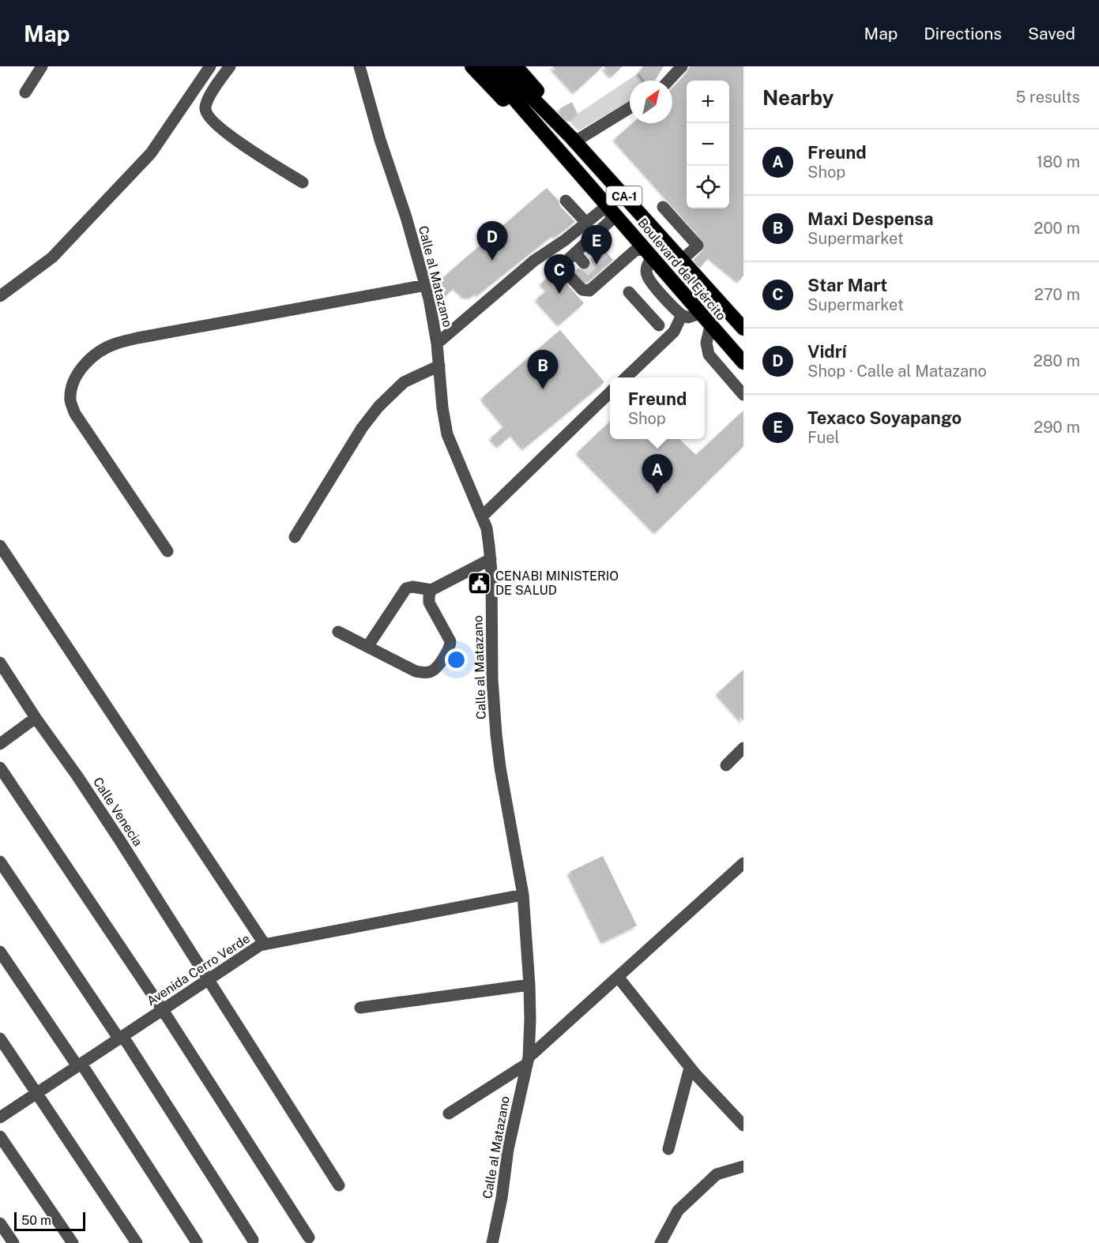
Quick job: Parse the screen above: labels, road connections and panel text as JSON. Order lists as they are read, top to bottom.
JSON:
{
  "streets": {
    "highway": ["CA-1", "Boulevard del Ejército"],
    "street": ["Calle al Matazano", "Calle Venecia", "Avenida Cerro Verde"]
  },
  "crossings": [
    ["Calle al Matazano", "Avenida Cerro Verde"],
    ["Calle Venecia", "Avenida Cerro Verde"]
  ],
  "places": {
    "public building": ["CENABI MINISTERIO DE SALUD"]
  },
  "scale_bar": "50 m",
  "north": "top right",
  "page": {
    "header": "Map",
    "nav": ["Map", "Directions", "Saved"],
    "heading": ["Nearby", "5 results"],
    "map_buttons": ["+", "−"],
    "list": [
      {
        "mark": "A",
        "name": "Freund",
        "note": "Shop",
        "value": "180 m"
      },
      {
        "mark": "B",
        "name": "Maxi Despensa",
        "note": "Supermarket",
        "value": "200 m"
      },
      {
        "mark": "C",
        "name": "Star Mart",
        "note": "Supermarket",
        "value": "270 m"
      },
      {
        "mark": "D",
        "name": "Vidrí",
        "note": "Shop · Calle al Matazano",
        "value": "280 m"
      },
      {
        "mark": "E",
        "name": "Texaco Soyapango",
        "note": "Fuel",
        "value": "290 m"
      }
    ],
    "pins": [
      "D",
      "E",
      "C",
      "B",
      "A"
    ],
    "popup": ["Freund", "Shop"],
    "scale": "50 m"
  }
}
